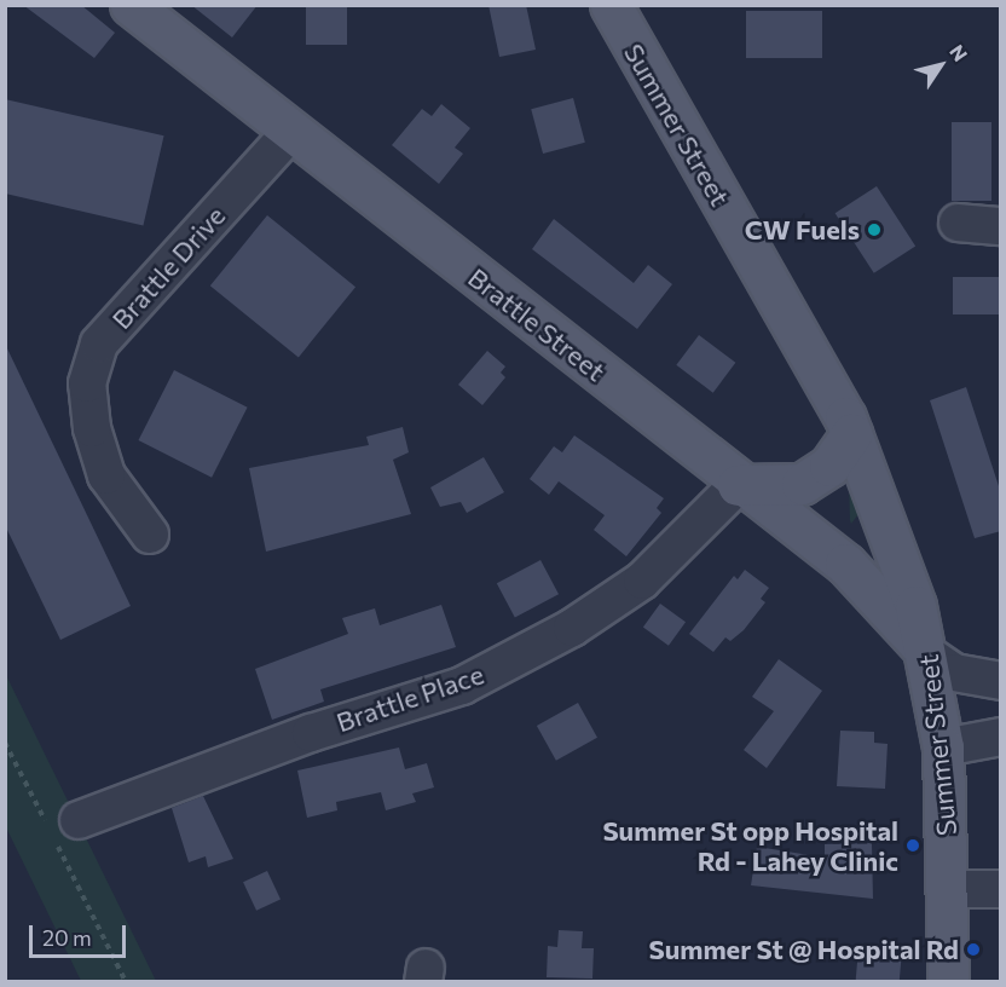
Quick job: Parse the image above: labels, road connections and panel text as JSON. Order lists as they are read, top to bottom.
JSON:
{
  "streets": {
    "main road": ["Summer Street", "Brattle Street"],
    "street": ["Brattle Drive", "Brattle Place"]
  },
  "crossings": [
    ["Summer Street", "Brattle Street"],
    ["Brattle Drive", "Brattle Street"],
    ["Brattle Street", "Brattle Place"]
  ],
  "places": ["CW Fuels", "Summer St opp Hospital Rd - Lahey Clinic", "Summer St @ Hospital Rd"],
  "scale_bar": "20 m",
  "north": "top right"
}
